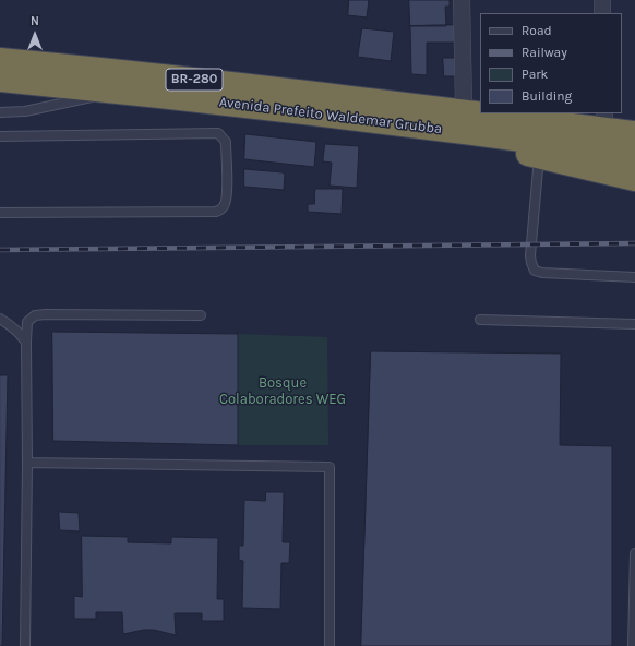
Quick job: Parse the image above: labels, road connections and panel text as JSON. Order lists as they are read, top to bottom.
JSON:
{
  "streets": {
    "highway": ["BR-280", "Avenida Prefeito Waldemar Grubba"]
  },
  "parks": ["Bosque Colaboradores WEG"],
  "legend": [
    "Road",
    "Railway",
    "Park",
    "Building"
  ],
  "north": "top"
}
